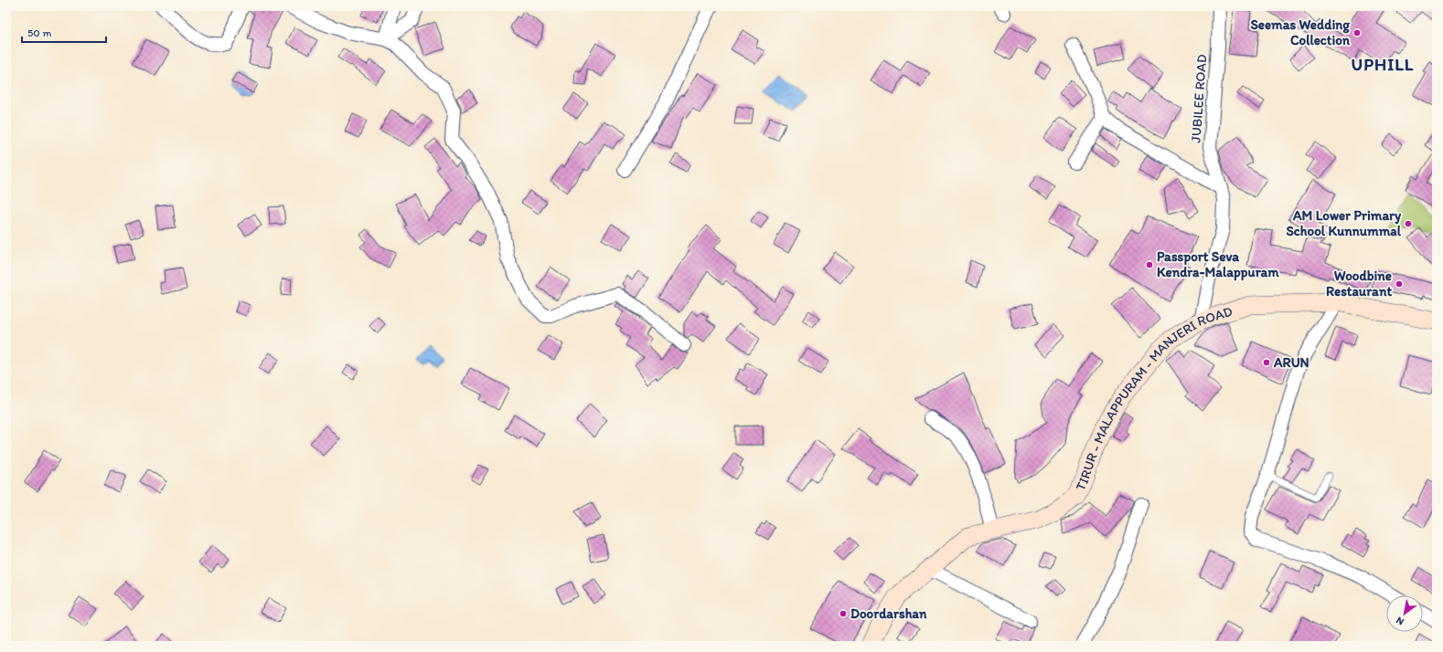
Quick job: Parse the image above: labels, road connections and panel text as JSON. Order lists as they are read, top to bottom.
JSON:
{
  "streets": {
    "main road": ["TIRUR - MALAPPURAM - MANJERI ROAD"],
    "street": ["JUBILEE ROAD"]
  },
  "crossings": [
    ["JUBILEE ROAD", "TIRUR - MALAPPURAM - MANJERI ROAD"]
  ],
  "districts": ["UPHILL"],
  "places": [
    "Seemas Wedding Collection",
    "AM Lower Primary School Kunnummal",
    "Passport Seva Kendra-Malappuram",
    "Woodbine Restaurant",
    "ARUN",
    "Doordarshan"
  ],
  "scale_bar": "50 m",
  "north": "bottom left"
}
